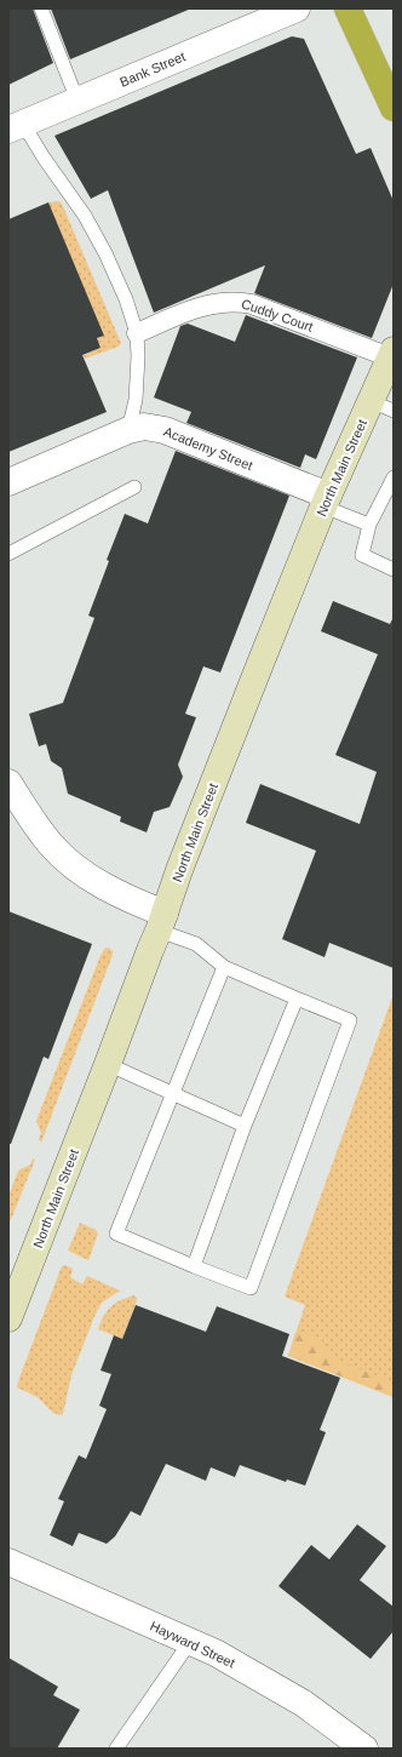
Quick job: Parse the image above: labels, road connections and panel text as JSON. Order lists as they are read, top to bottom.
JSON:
{
  "streets": {
    "main road": ["North Main Street"],
    "street": [
      "Bank Street",
      "Cuddy Court",
      "Academy Street",
      "Hayward Street"
    ]
  },
  "crossings": [
    ["Cuddy Court", "North Main Street"],
    ["Academy Street", "North Main Street"]
  ]
}
